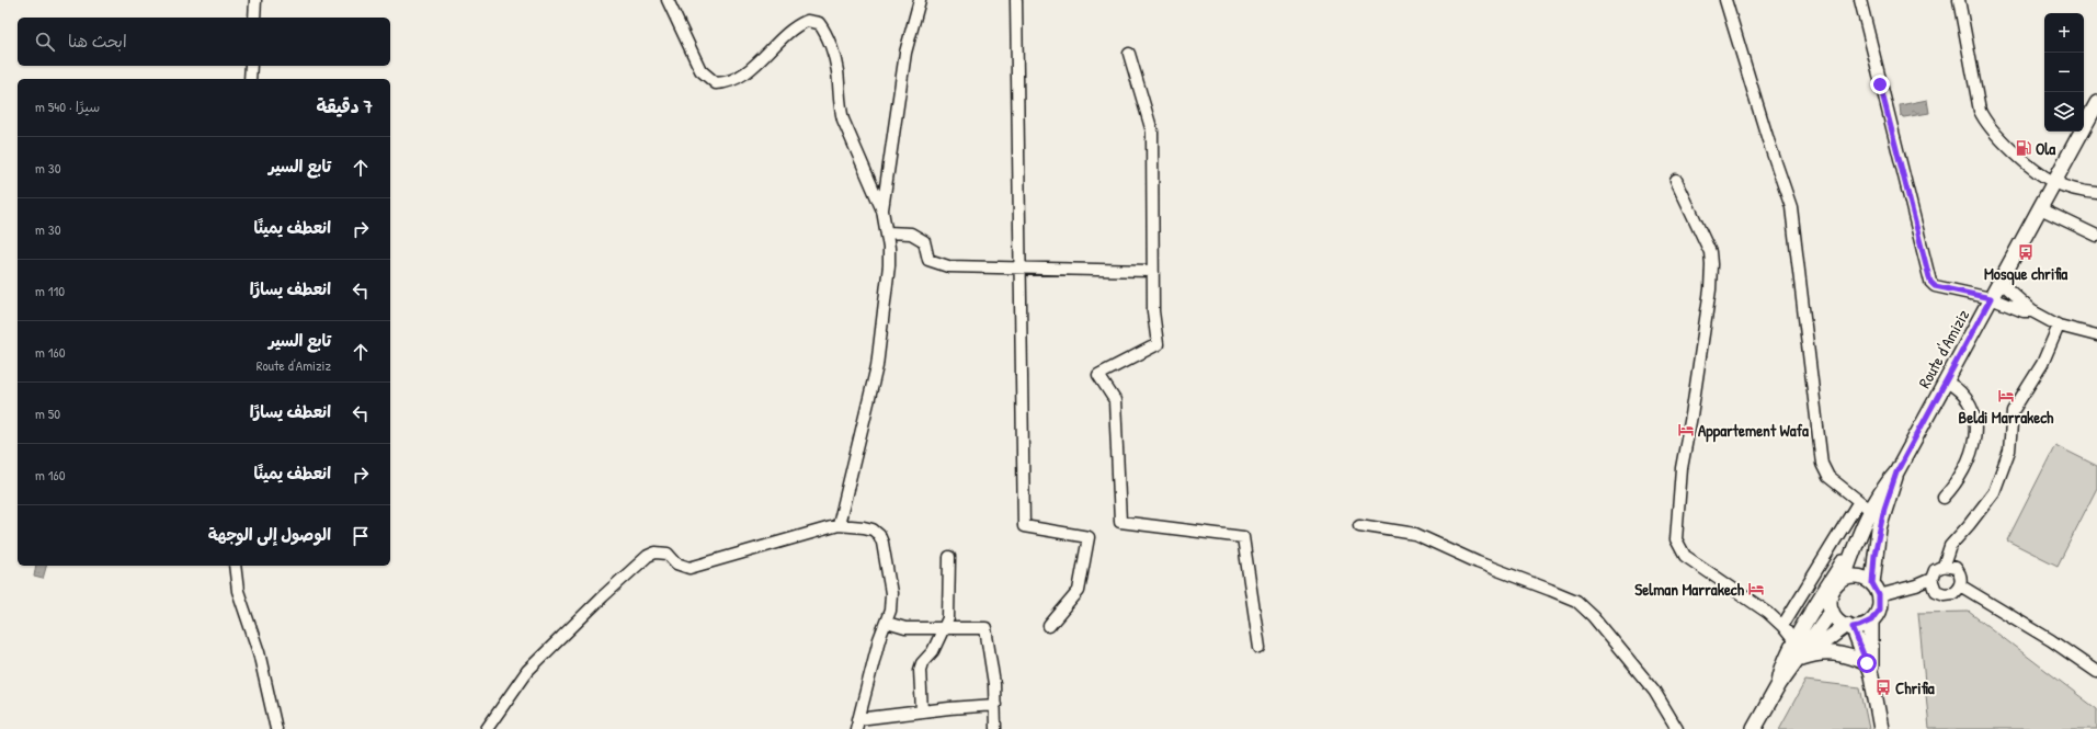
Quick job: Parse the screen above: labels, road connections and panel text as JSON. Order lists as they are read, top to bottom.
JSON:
{
  "streets": {
    "main road": ["Route d'Amiziz"]
  },
  "places": {
    "fuel station": ["Ola"],
    "bus stop": ["Mosque chrifia", "Chrifia"],
    "hotel": ["Beldi Marrakech", "Appartement Wafa", "Selman Marrakech"]
  },
  "page": {
    "map_buttons": ["+", "−"],
    "search": "ابحث هنا",
    "heading": ["7 دقيقة", "سيرًا · 540 m"],
    "list": [
      ["تابع السير", "30 m"],
      ["انعطف يمينًا", "30 m"],
      ["انعطف يسارًا", "110 m"],
      ["تابع السير", "Route d'Amiziz", "160 m"],
      ["انعطف يسارًا", "50 m"],
      ["انعطف يمينًا", "160 m"],
      "الوصول إلى الوجهة"
    ]
  }
}
